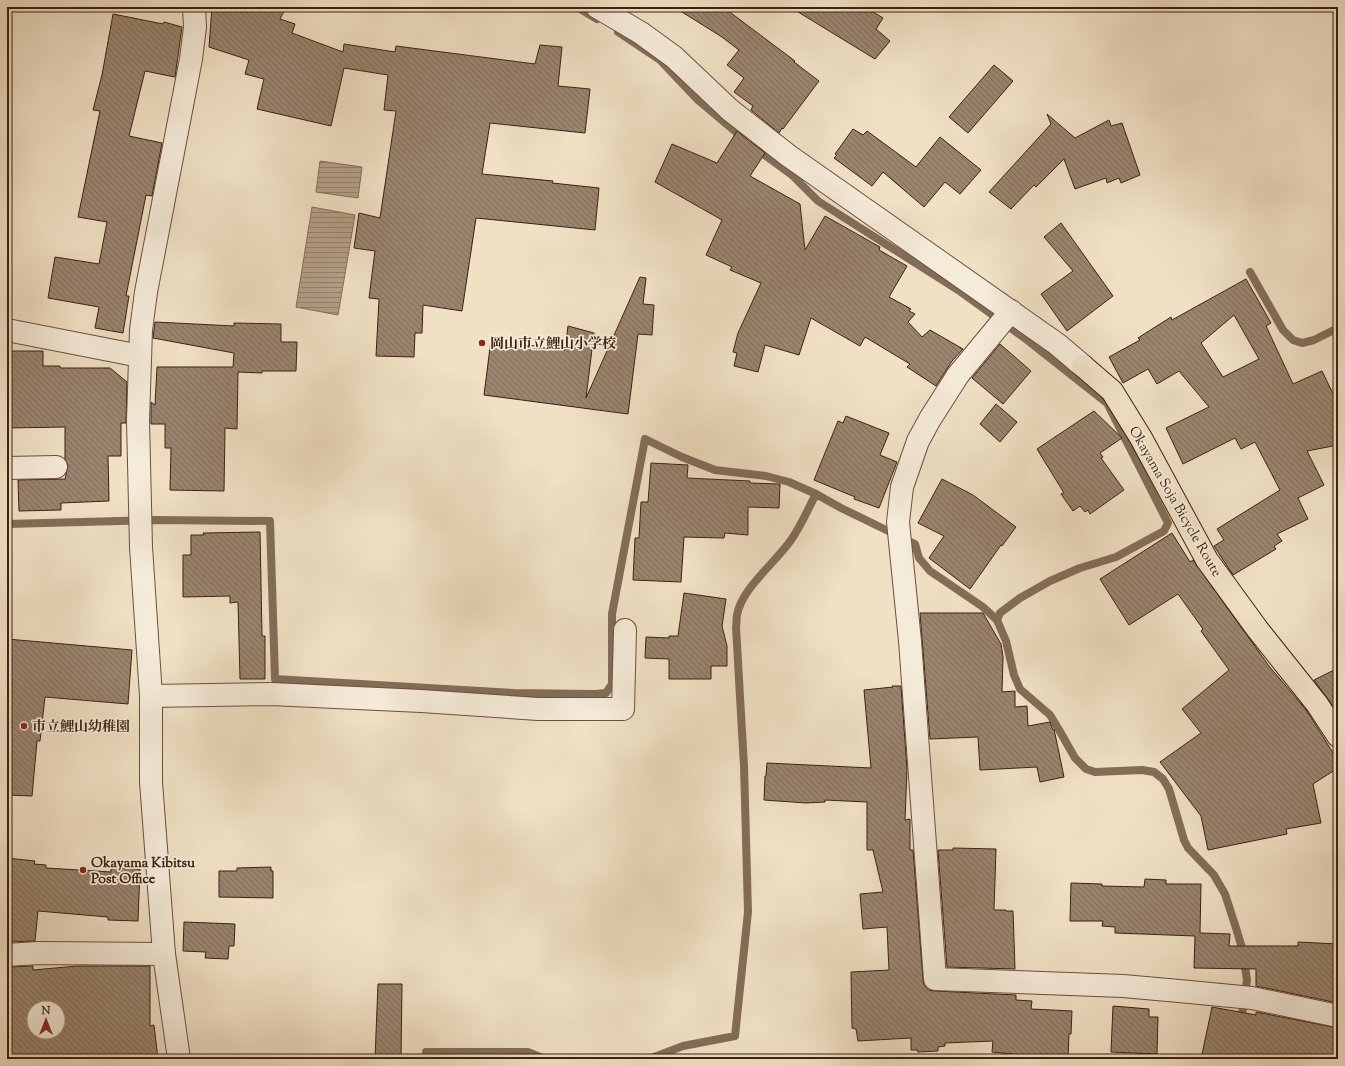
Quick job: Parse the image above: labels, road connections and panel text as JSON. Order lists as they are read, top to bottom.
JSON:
{
  "streets": {
    "main road": ["Okayama Soja Bicycle Route"]
  },
  "places": ["岡山市立鯉山小学校", "市立鯉山幼稚園", "Okayama Kibitsu Post Office"],
  "north": "top"
}
